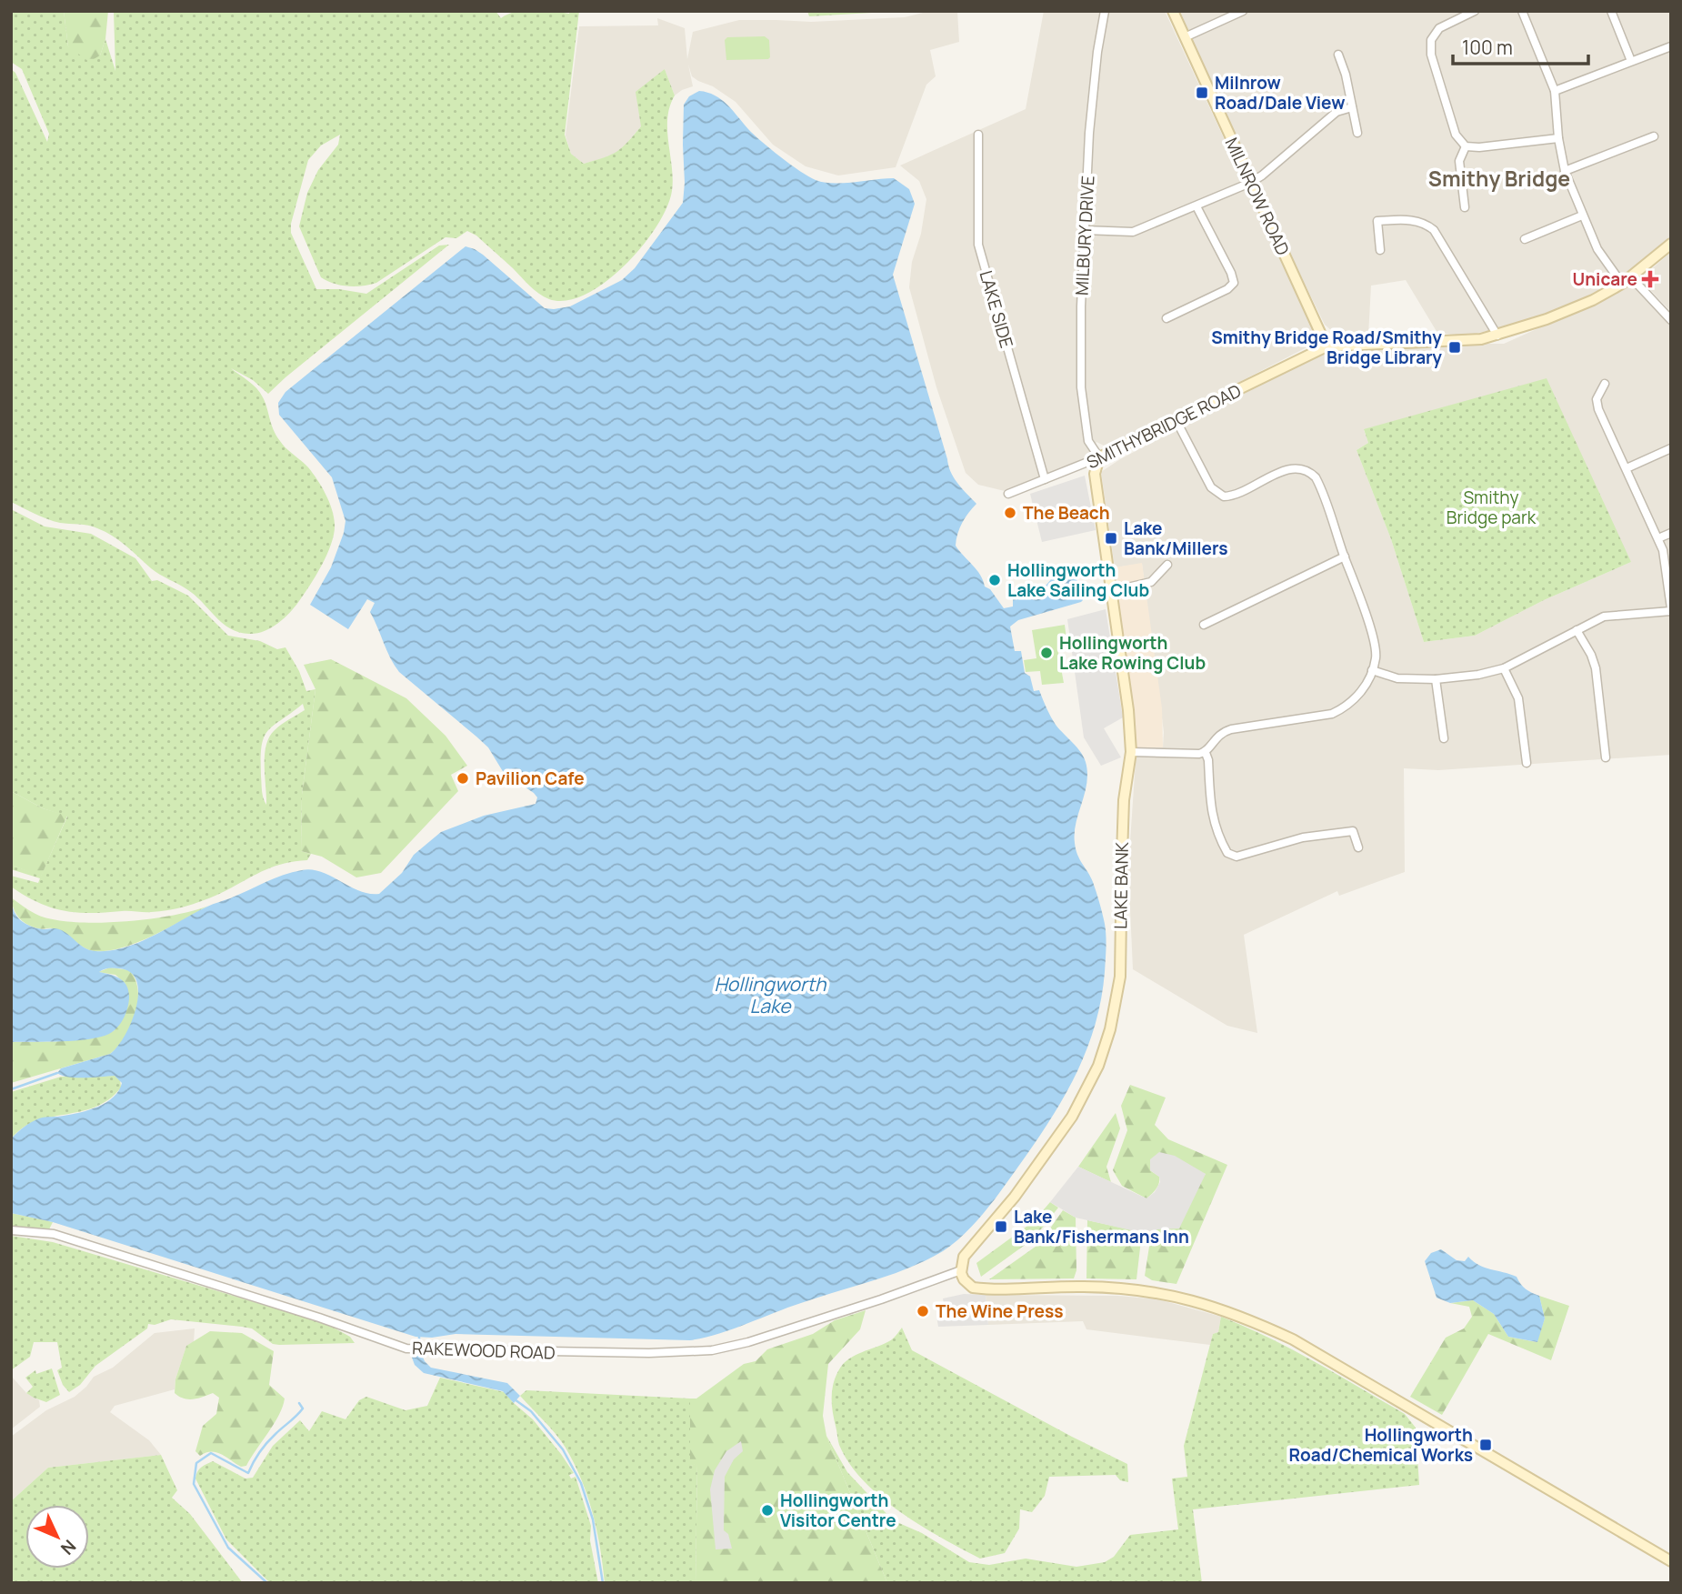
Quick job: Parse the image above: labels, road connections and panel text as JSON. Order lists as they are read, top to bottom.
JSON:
{
  "streets": {
    "main road": ["MILNROW ROAD", "SMITHYBRIDGE ROAD", "LAKE BANK"],
    "street": ["MILBURY DRIVE", "LAKE SIDE", "RAKEWOOD ROAD"]
  },
  "crossings": [
    ["MILNROW ROAD", "SMITHYBRIDGE ROAD"],
    ["MILBURY DRIVE", "SMITHYBRIDGE ROAD"],
    ["MILBURY DRIVE", "LAKE BANK"],
    ["LAKE SIDE", "SMITHYBRIDGE ROAD"],
    ["SMITHYBRIDGE ROAD", "LAKE BANK"],
    ["LAKE BANK", "RAKEWOOD ROAD"]
  ],
  "districts": ["Smithy Bridge"],
  "water": ["Hollingworth Lake"],
  "parks": ["Smithy Bridge park"],
  "places": {
    "transit": [
      "Milnrow Road/Dale View",
      "Smithy Bridge Road/Smithy Bridge Library",
      "Lake Bank/Millers",
      "Lake Bank/Fishermans Inn",
      "Hollingworth Road/Chemical Works"
    ],
    "health": ["Unicare"],
    "other": [
      "The Beach",
      "Hollingworth Lake Sailing Club",
      "Hollingworth Lake Rowing Club",
      "Pavilion Cafe",
      "The Wine Press",
      "Hollingworth Visitor Centre"
    ]
  },
  "scale_bar": "100 m",
  "north": "bottom right"
}
